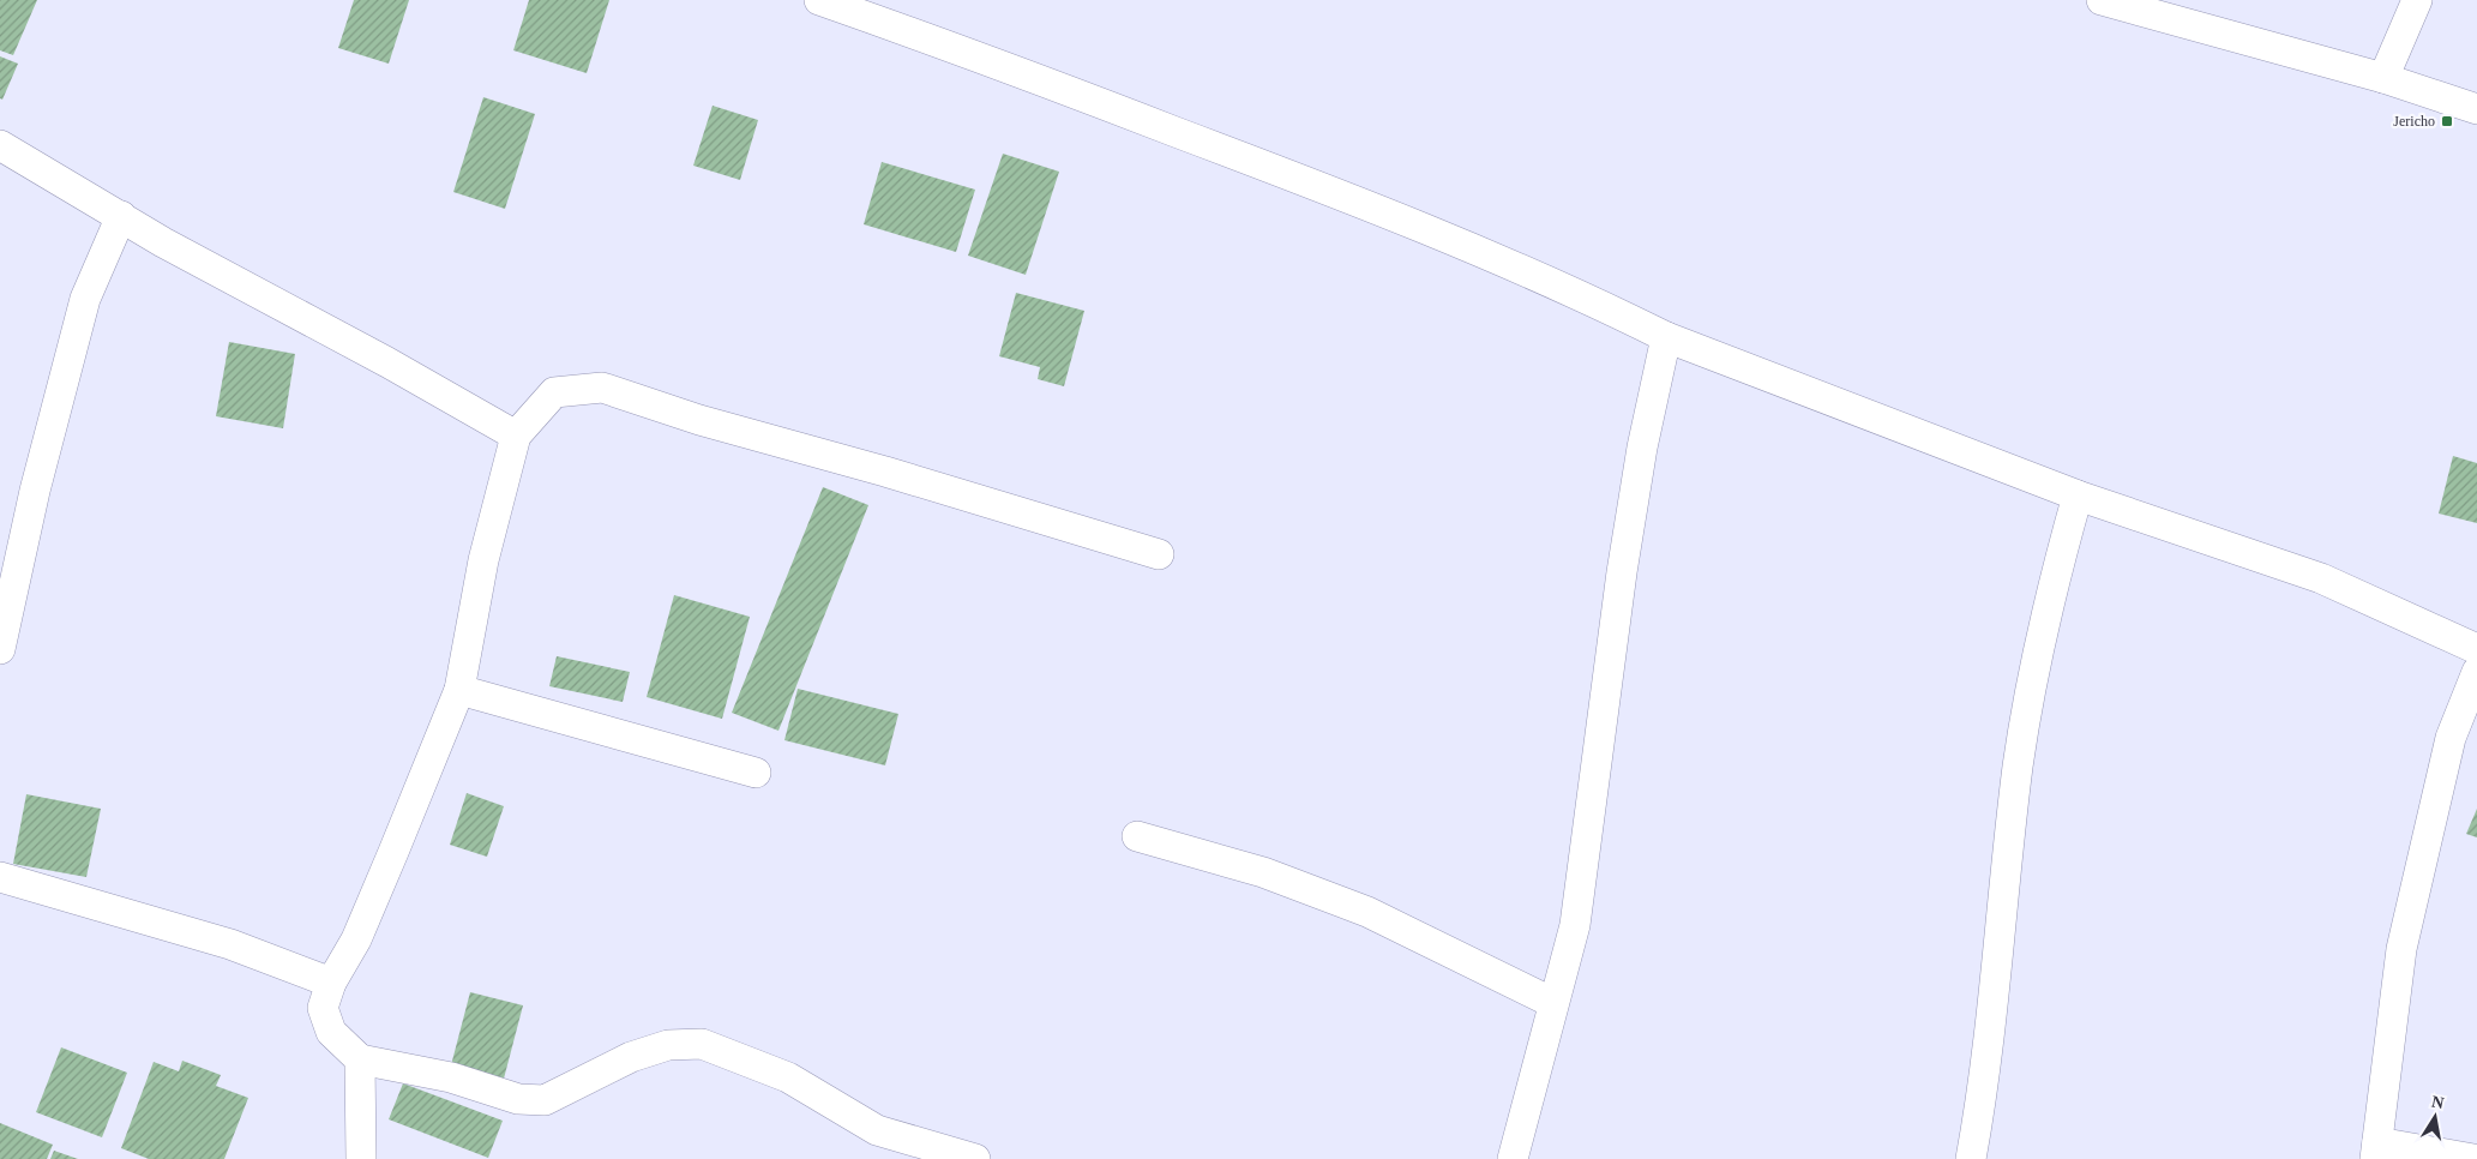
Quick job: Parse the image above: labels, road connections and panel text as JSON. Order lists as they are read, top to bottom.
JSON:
{
  "places": {
    "transit": ["Jericho"]
  },
  "north": "top"
}
